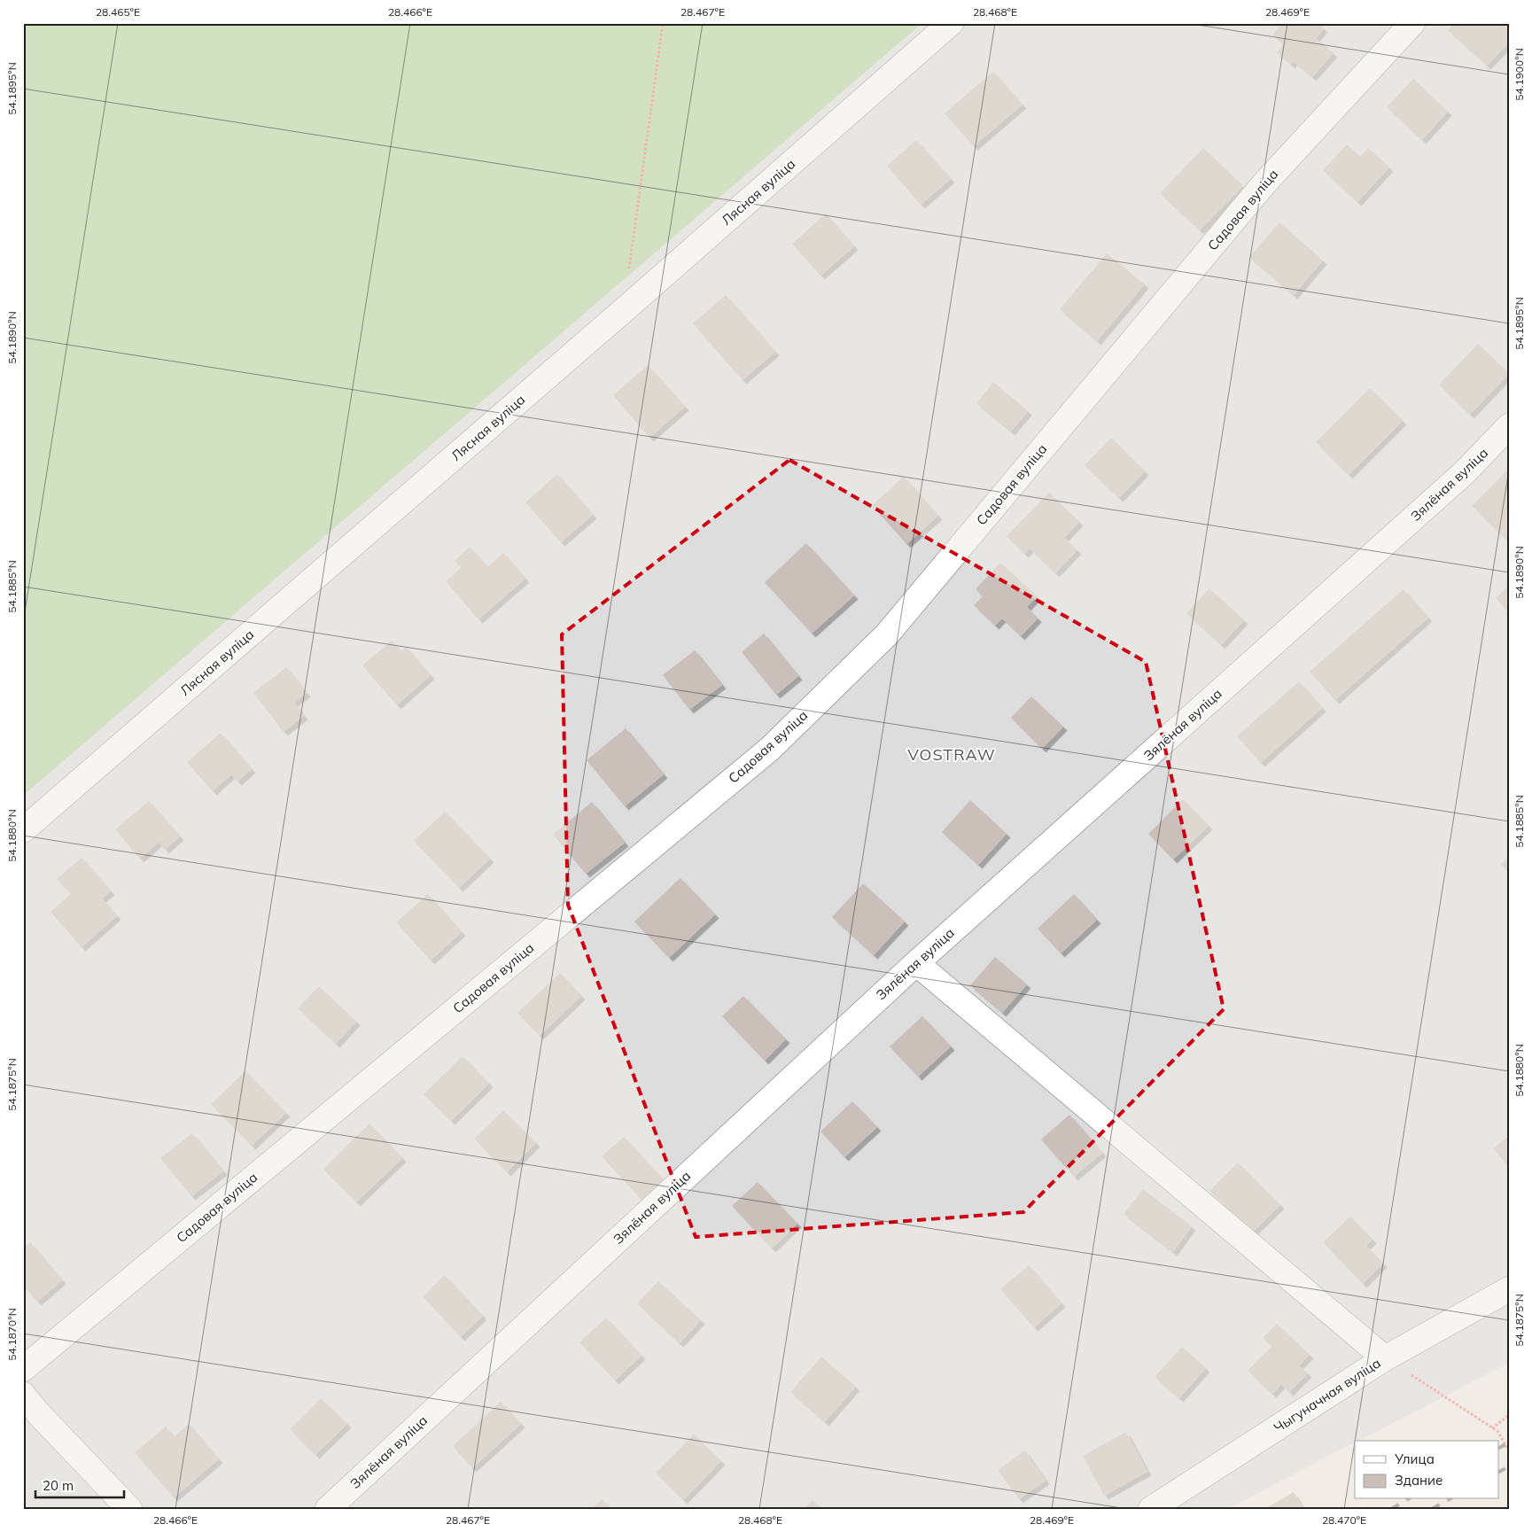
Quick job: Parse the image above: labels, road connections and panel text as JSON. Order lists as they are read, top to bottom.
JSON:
{
  "streets": {
    "street": [
      "Лясная вуліца",
      "Садовая вуліца",
      "Зялёная вуліца",
      "Чыгуначная вуліца"
    ]
  },
  "districts": ["VOSTRAW"],
  "legend": ["Улица", "Здание"],
  "scale_bar": "20 m",
  "coordinates": [
    "28.465°E",
    "28.466°E",
    "28.467°E",
    "28.468°E",
    "28.469°E",
    "54.1900°N",
    "54.1895°N",
    "54.1890°N",
    "54.1885°N",
    "54.1880°N",
    "54.1875°N",
    "54.1870°N",
    "28.470°E"
  ]
}
